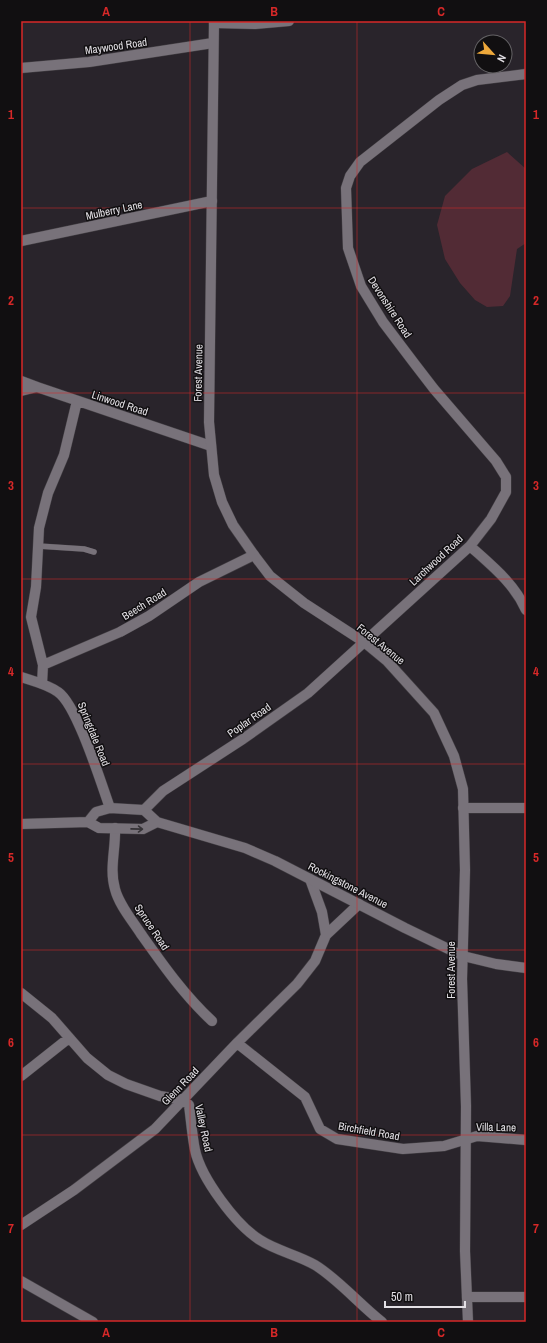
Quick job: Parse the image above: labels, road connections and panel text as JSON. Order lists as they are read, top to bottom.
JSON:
{
  "streets": {
    "street": [
      "Maywood Road",
      "Mulberry Lane",
      "Devonshire Road",
      "Forest Avenue",
      "Linwood Road",
      "Larchwood Road",
      "Beech Road",
      "Poplar Road",
      "Springdale Road",
      "Rockingstone Avenue",
      "Spruce Road",
      "Glenn Road",
      "Villa Lane",
      "Valley Road",
      "Birchfield Road"
    ]
  },
  "crossings": [
    ["Maywood Road", "Forest Avenue"],
    ["Mulberry Lane", "Forest Avenue"],
    ["Devonshire Road", "Larchwood Road"],
    ["Forest Avenue", "Linwood Road"],
    ["Forest Avenue", "Larchwood Road"],
    ["Forest Avenue", "Beech Road"],
    ["Forest Avenue", "Poplar Road"],
    ["Forest Avenue", "Rockingstone Avenue"],
    ["Forest Avenue", "Villa Lane"],
    ["Forest Avenue", "Birchfield Road"],
    ["Larchwood Road", "Poplar Road"],
    ["Poplar Road", "Rockingstone Avenue"],
    ["Rockingstone Avenue", "Glenn Road"],
    ["Glenn Road", "Valley Road"],
    ["Glenn Road", "Birchfield Road"],
    ["Villa Lane", "Birchfield Road"]
  ],
  "scale_bar": "50 m",
  "north": "bottom right",
  "grid": {
    "columns": ["A", "B", "C"],
    "rows": [
      "1",
      "2",
      "3",
      "4",
      "5",
      "6",
      "7"
    ]
  }
}
